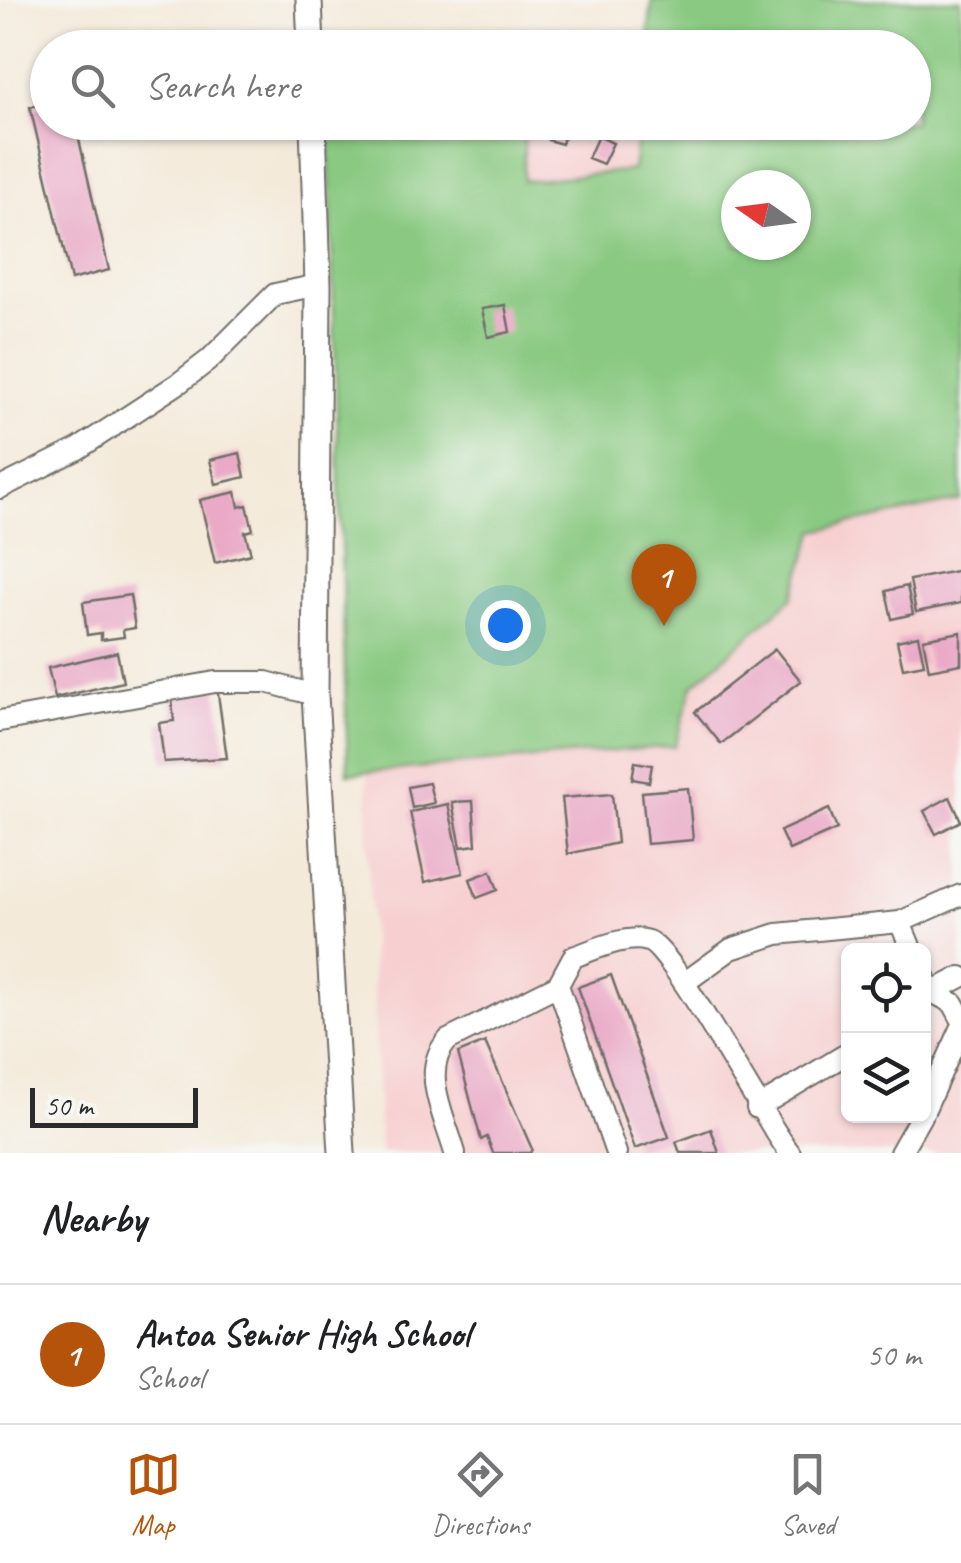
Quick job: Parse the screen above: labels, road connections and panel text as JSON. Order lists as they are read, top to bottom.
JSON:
{
  "scale_bar": "50 m",
  "north": "left",
  "page": {
    "search": "Search here",
    "pins": "1",
    "scale": "50 m",
    "heading": "Nearby",
    "list": [
      {
        "mark": "1",
        "name": "Antoa Senior High School",
        "note": "School",
        "value": "50 m"
      }
    ],
    "nav": ["Map", "Directions", "Saved"]
  }
}
